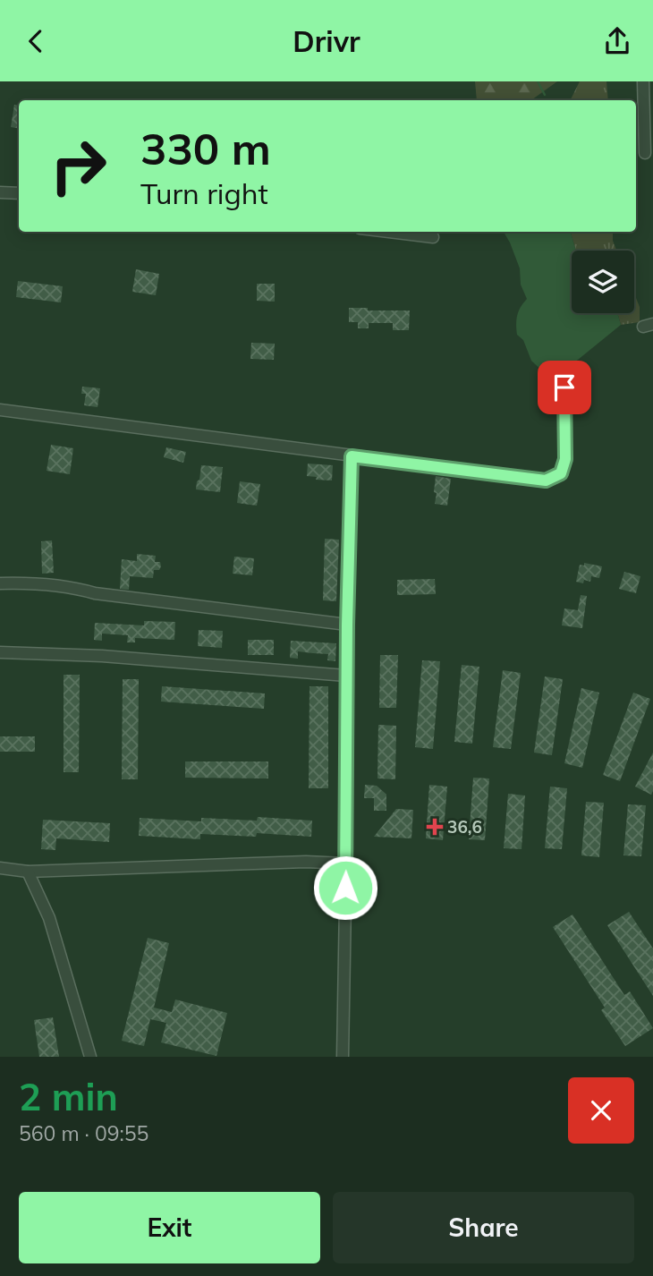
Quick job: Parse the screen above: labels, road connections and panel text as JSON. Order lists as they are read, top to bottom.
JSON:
{
  "places": {
    "health": ["36,6"]
  },
  "page": {
    "header": "Drivr",
    "turn": ["330 m", "Turn right"],
    "heading": ["2 min", "560 m · 09:55"],
    "buttons": ["Exit", "Share"]
  }
}
